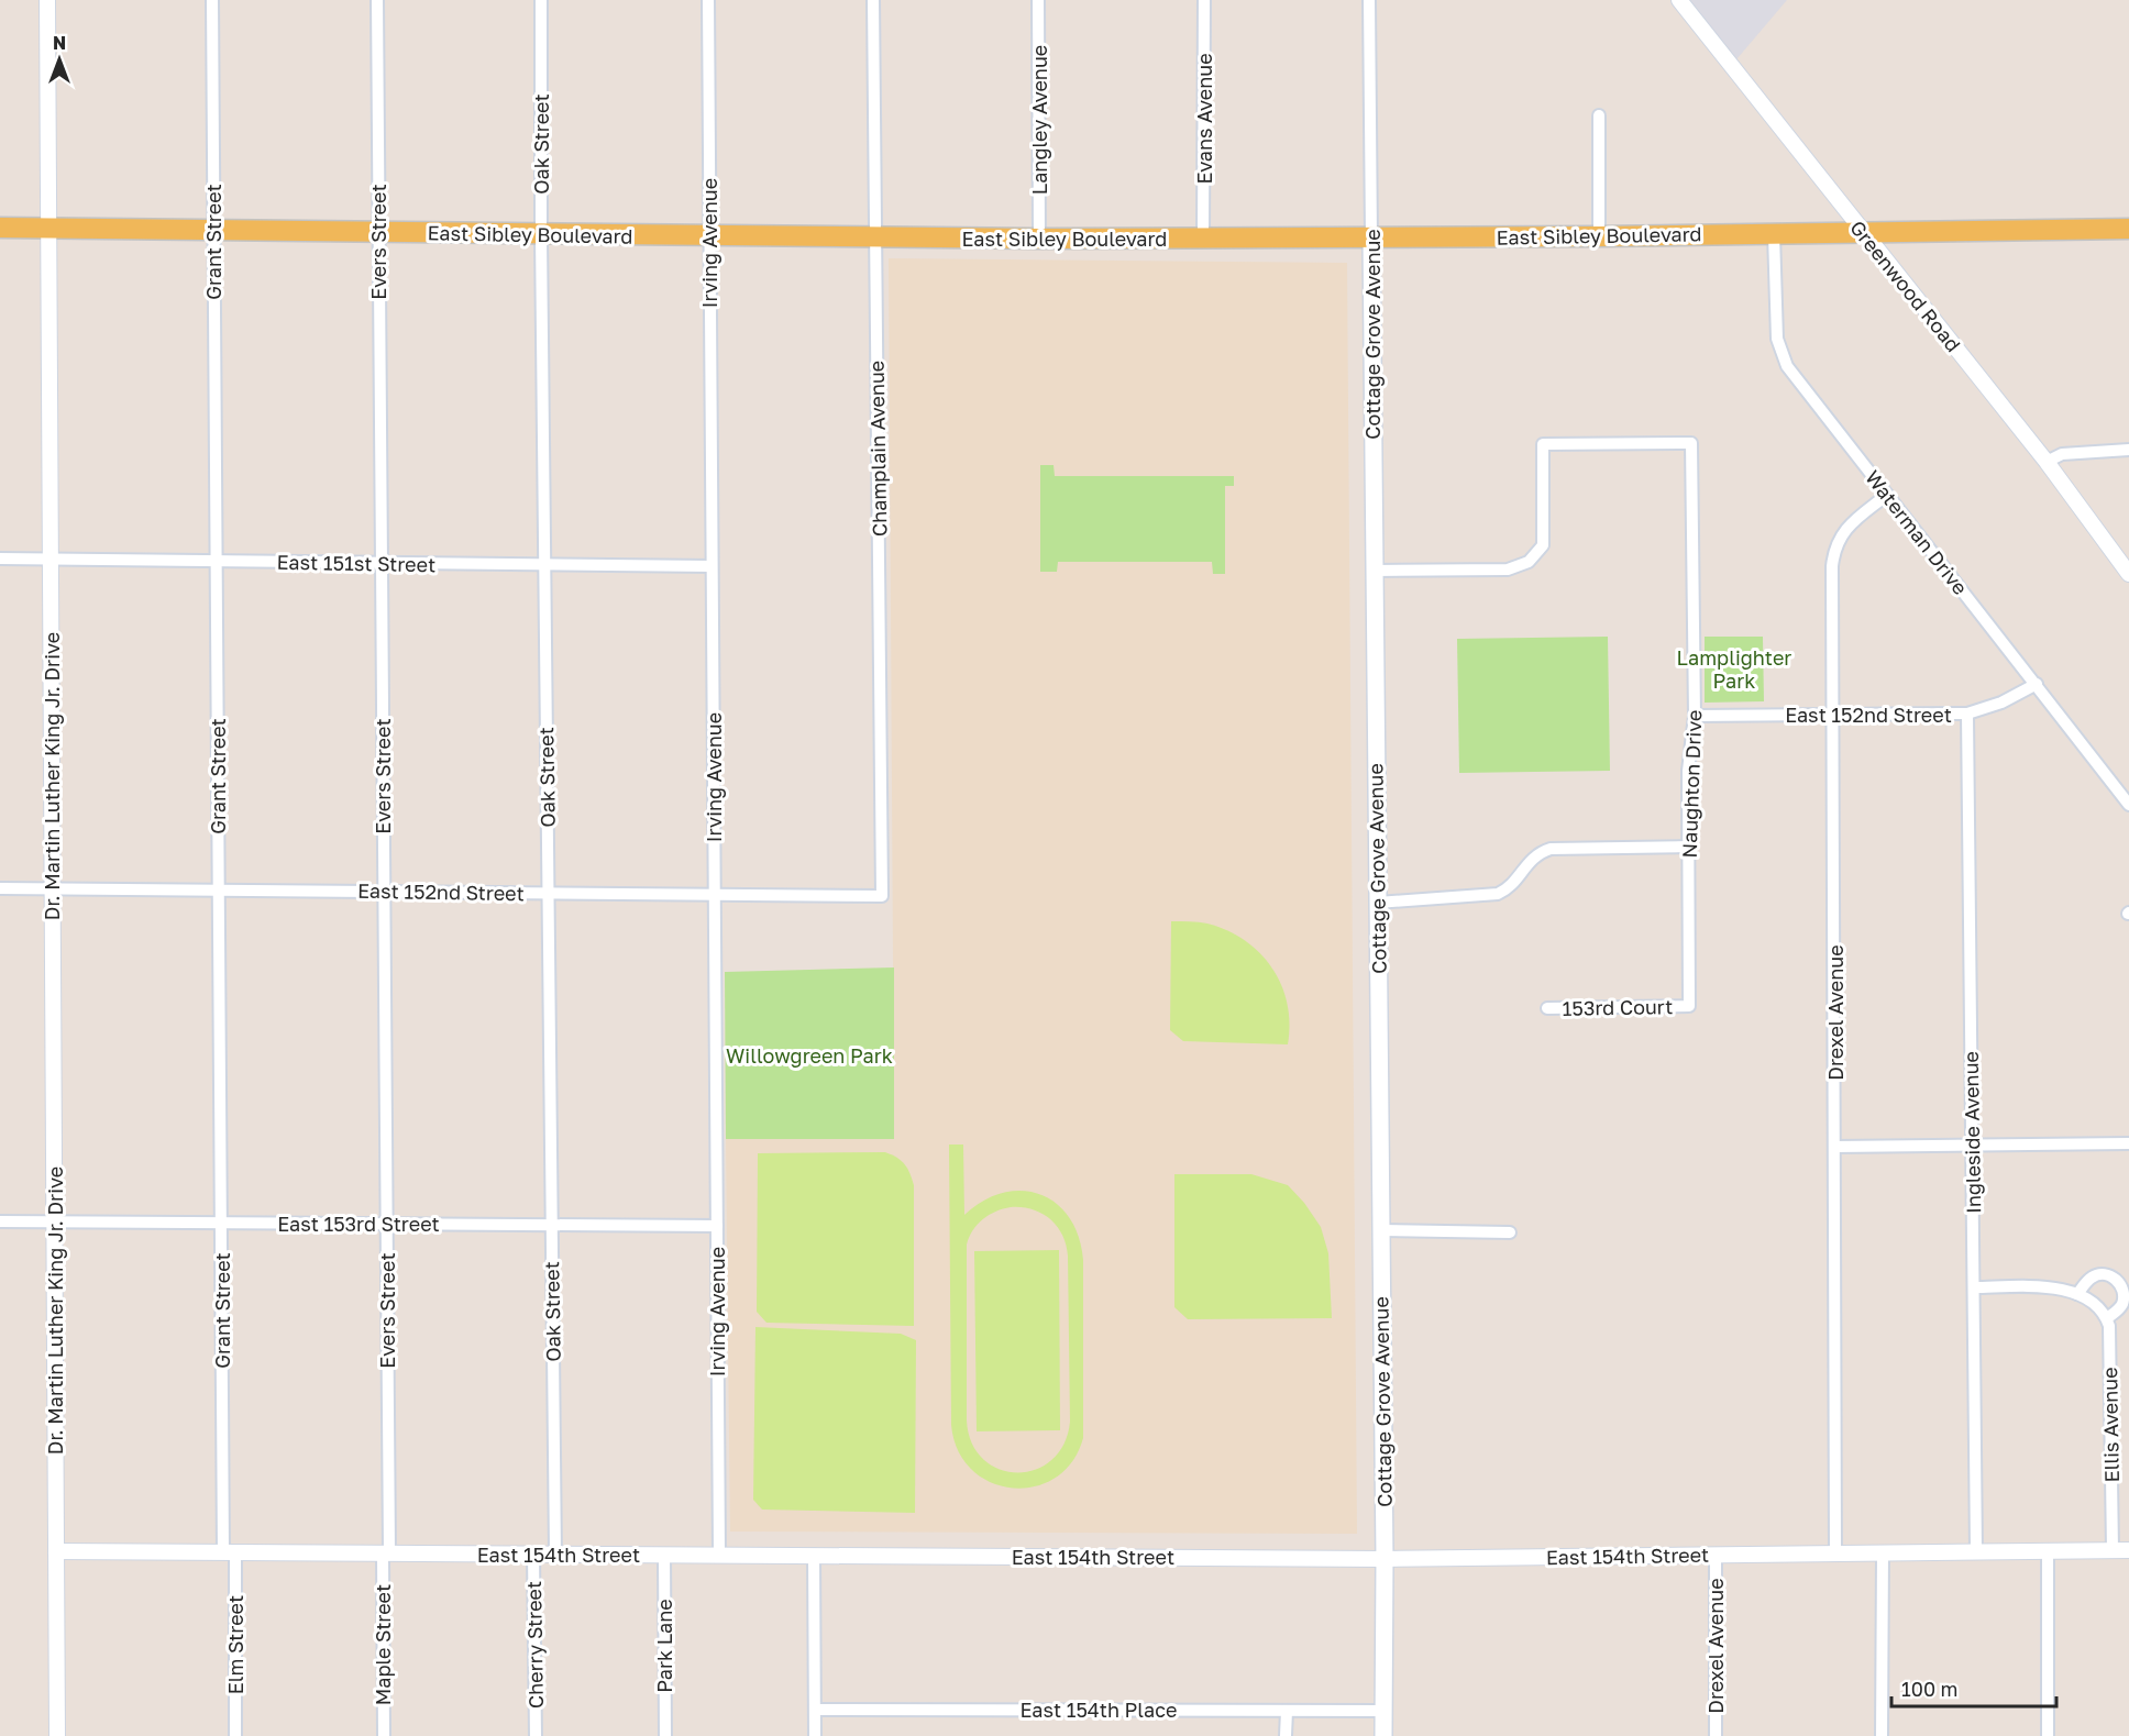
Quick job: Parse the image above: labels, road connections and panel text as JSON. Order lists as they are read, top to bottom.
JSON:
{
  "streets": {
    "main road": ["East Sibley Boulevard", "Cottage Grove Avenue"],
    "street": [
      "Evans Avenue",
      "Langley Avenue",
      "Oak Street",
      "Grant Street",
      "Evers Street",
      "Irving Avenue",
      "Greenwood Road",
      "Champlain Avenue",
      "Waterman Drive",
      "East 151st Street",
      "East 152nd Street",
      "Dr. Martin Luther King Jr. Drive",
      "Naughton Drive",
      "153rd Court",
      "Drexel Avenue",
      "Ingleside Avenue",
      "East 153rd Street",
      "Ellis Avenue",
      "East 154th Street",
      "Elm Street",
      "Maple Street",
      "Cherry Street",
      "Park Lane",
      "East 154th Place"
    ]
  },
  "crossings": [
    ["Evans Avenue", "East Sibley Boulevard"],
    ["Langley Avenue", "East Sibley Boulevard"],
    ["Oak Street", "East Sibley Boulevard"],
    ["Oak Street", "East 151st Street"],
    ["Oak Street", "East 152nd Street"],
    ["Oak Street", "East 153rd Street"],
    ["Oak Street", "East 154th Street"],
    ["East Sibley Boulevard", "Grant Street"],
    ["East Sibley Boulevard", "Evers Street"],
    ["East Sibley Boulevard", "Irving Avenue"],
    ["East Sibley Boulevard", "Greenwood Road"],
    ["East Sibley Boulevard", "Cottage Grove Avenue"],
    ["East Sibley Boulevard", "Champlain Avenue"],
    ["East Sibley Boulevard", "Waterman Drive"],
    ["East Sibley Boulevard", "Dr. Martin Luther King Jr. Drive"],
    ["Grant Street", "East 151st Street"],
    ["Grant Street", "East 152nd Street"],
    ["Grant Street", "East 153rd Street"],
    ["Grant Street", "East 154th Street"],
    ["Grant Street", "Elm Street"],
    ["Evers Street", "East 151st Street"],
    ["Evers Street", "East 152nd Street"],
    ["Evers Street", "East 153rd Street"],
    ["Evers Street", "East 154th Street"],
    ["Evers Street", "Maple Street"],
    ["Irving Avenue", "East 151st Street"],
    ["Irving Avenue", "East 152nd Street"],
    ["Irving Avenue", "East 153rd Street"],
    ["Irving Avenue", "East 154th Street"],
    ["Cottage Grove Avenue", "Naughton Drive"],
    ["Cottage Grove Avenue", "East 154th Street"],
    ["Cottage Grove Avenue", "East 154th Place"],
    ["Champlain Avenue", "East 152nd Street"],
    ["Waterman Drive", "East 152nd Street"],
    ["Waterman Drive", "Drexel Avenue"],
    ["East 151st Street", "Dr. Martin Luther King Jr. Drive"],
    ["East 152nd Street", "Dr. Martin Luther King Jr. Drive"],
    ["East 152nd Street", "Naughton Drive"],
    ["East 152nd Street", "Drexel Avenue"],
    ["East 152nd Street", "Ingleside Avenue"],
    ["Dr. Martin Luther King Jr. Drive", "East 153rd Street"],
    ["Dr. Martin Luther King Jr. Drive", "East 154th Street"],
    ["Naughton Drive", "153rd Court"],
    ["Drexel Avenue", "East 154th Street"],
    ["Ingleside Avenue", "East 154th Street"],
    ["Ellis Avenue", "East 154th Street"],
    ["East 154th Street", "Elm Street"],
    ["East 154th Street", "Maple Street"],
    ["East 154th Street", "Cherry Street"],
    ["East 154th Street", "Park Lane"]
  ],
  "parks": ["Lamplighter Park", "Willowgreen Park"],
  "scale_bar": "100 m",
  "north": "top"
}
